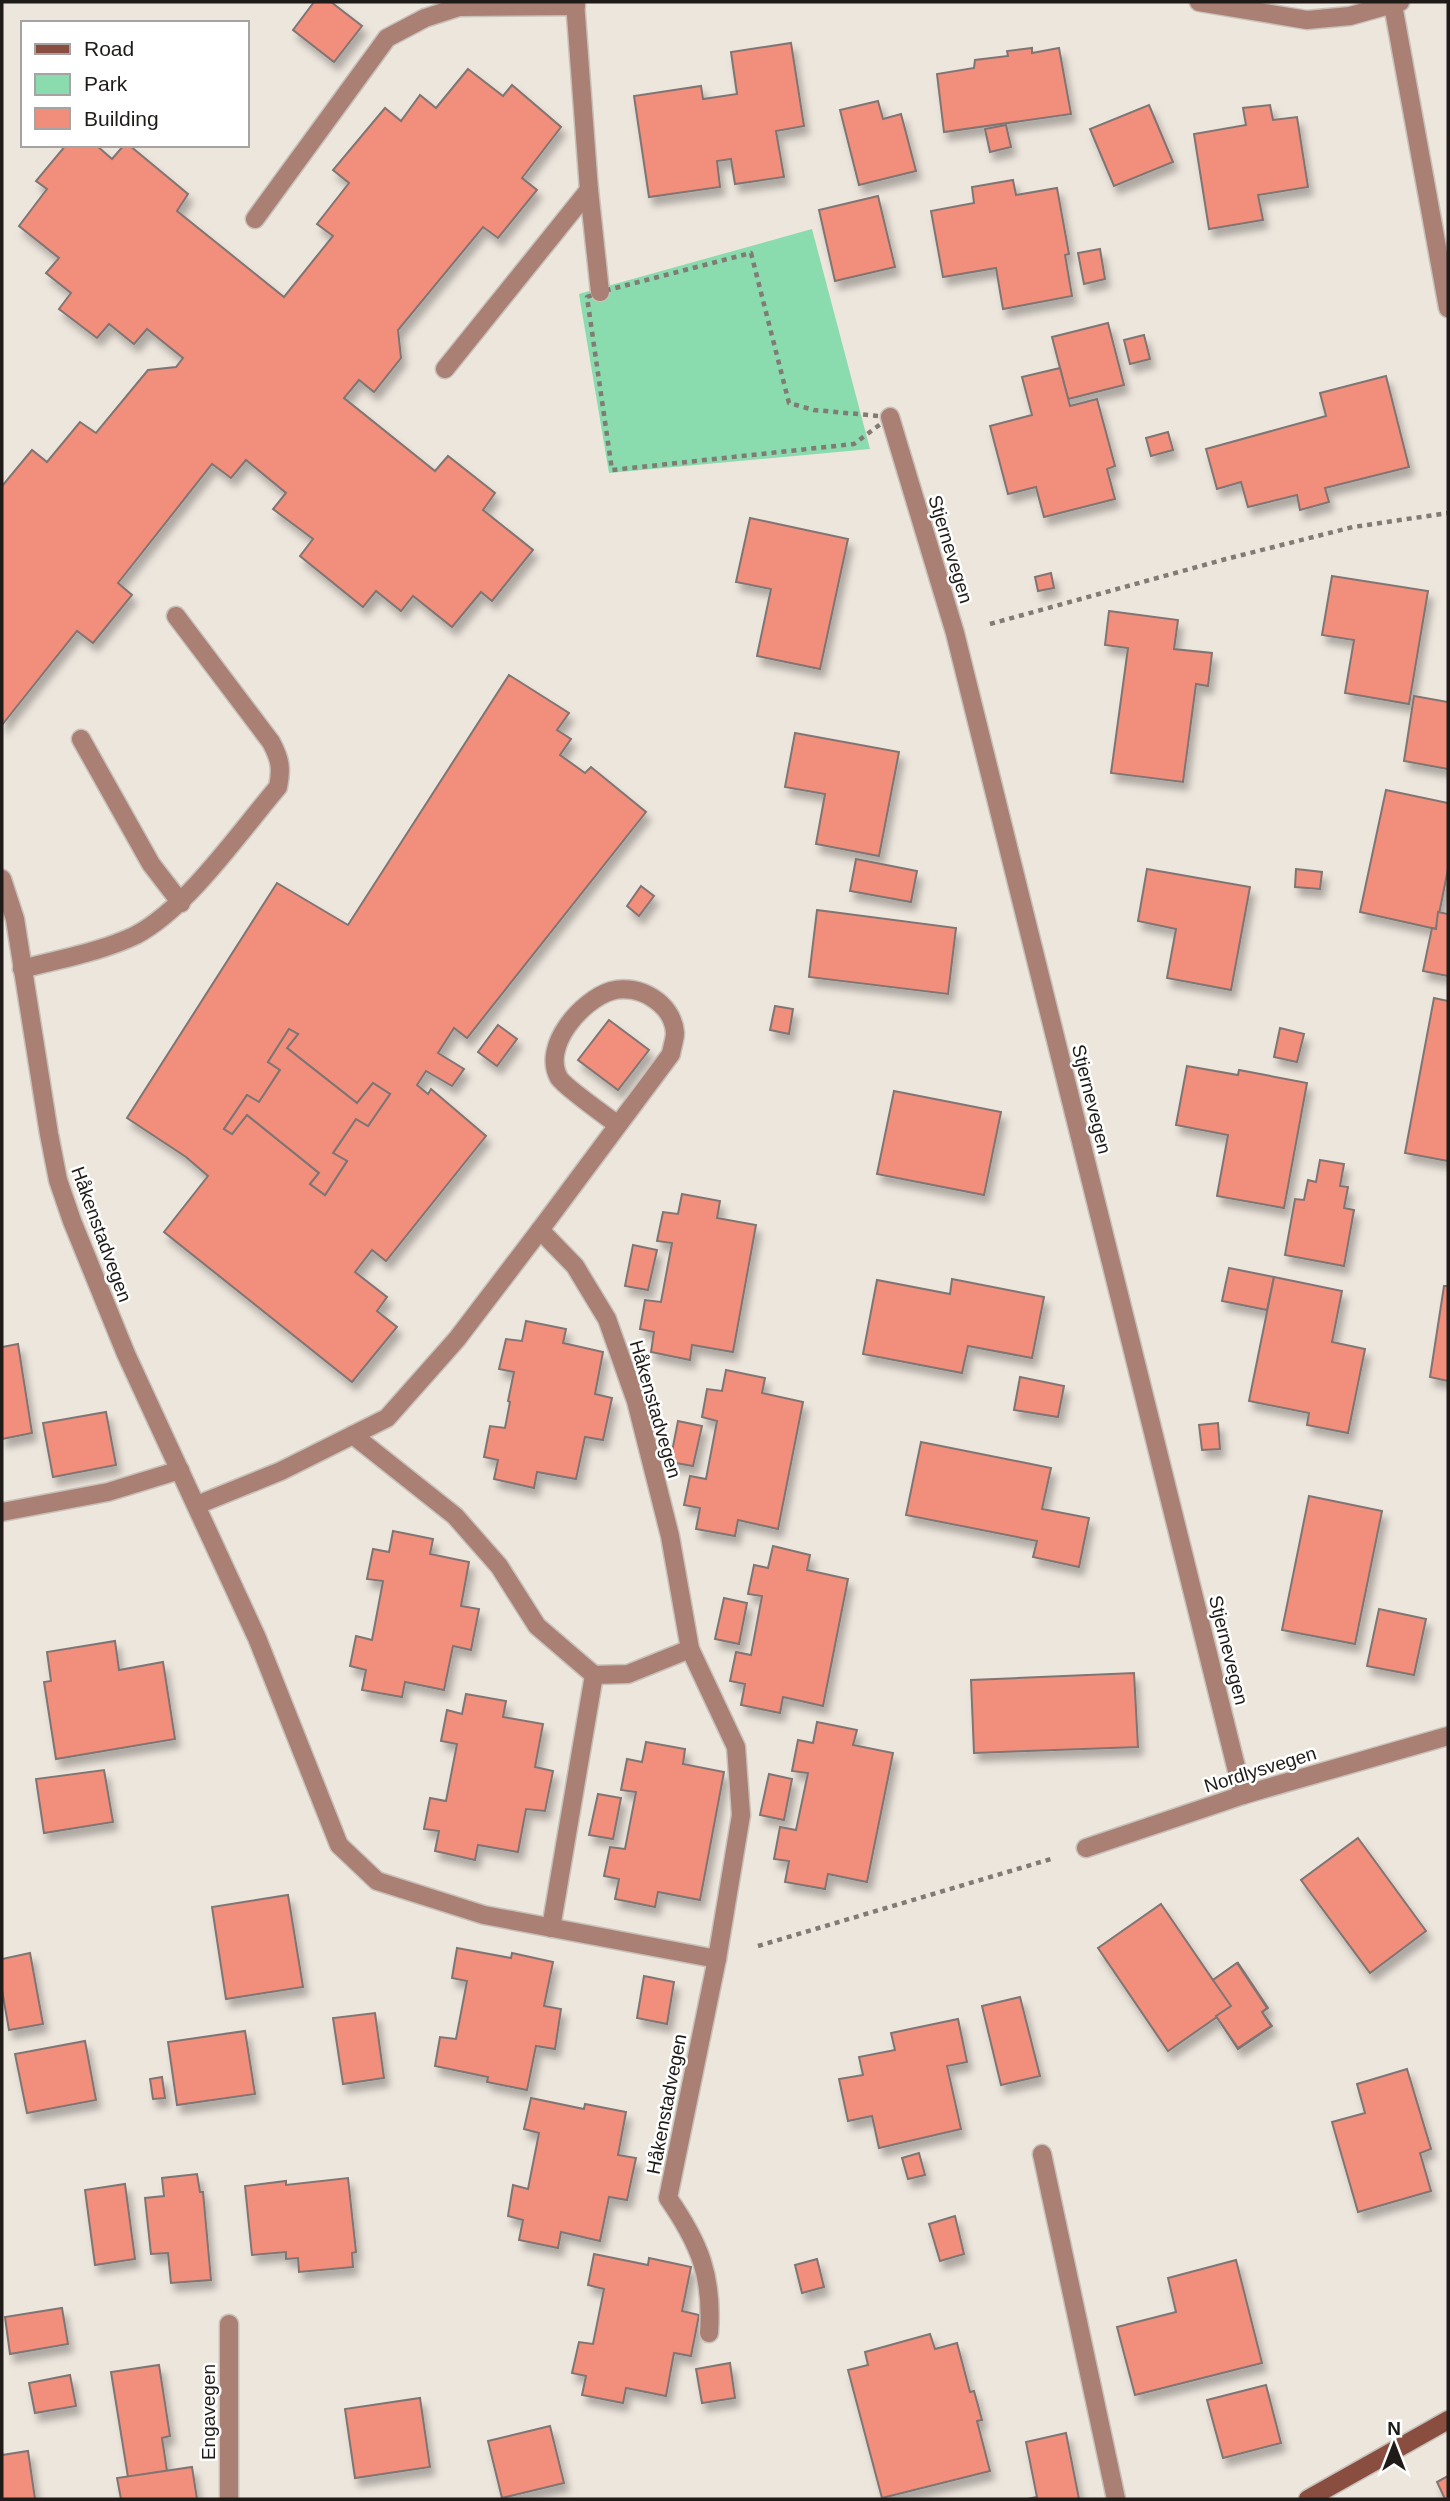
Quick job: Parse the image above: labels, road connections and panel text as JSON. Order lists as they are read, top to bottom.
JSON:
{
  "streets": {
    "street": [
      "Stjernevegen",
      "Håkenstadvegen",
      "Nordlysvegen",
      "Engavegen"
    ]
  },
  "crossings": [
    ["Stjernevegen", "Nordlysvegen"]
  ],
  "legend": ["Road", "Park", "Building"],
  "north": "top"
}
